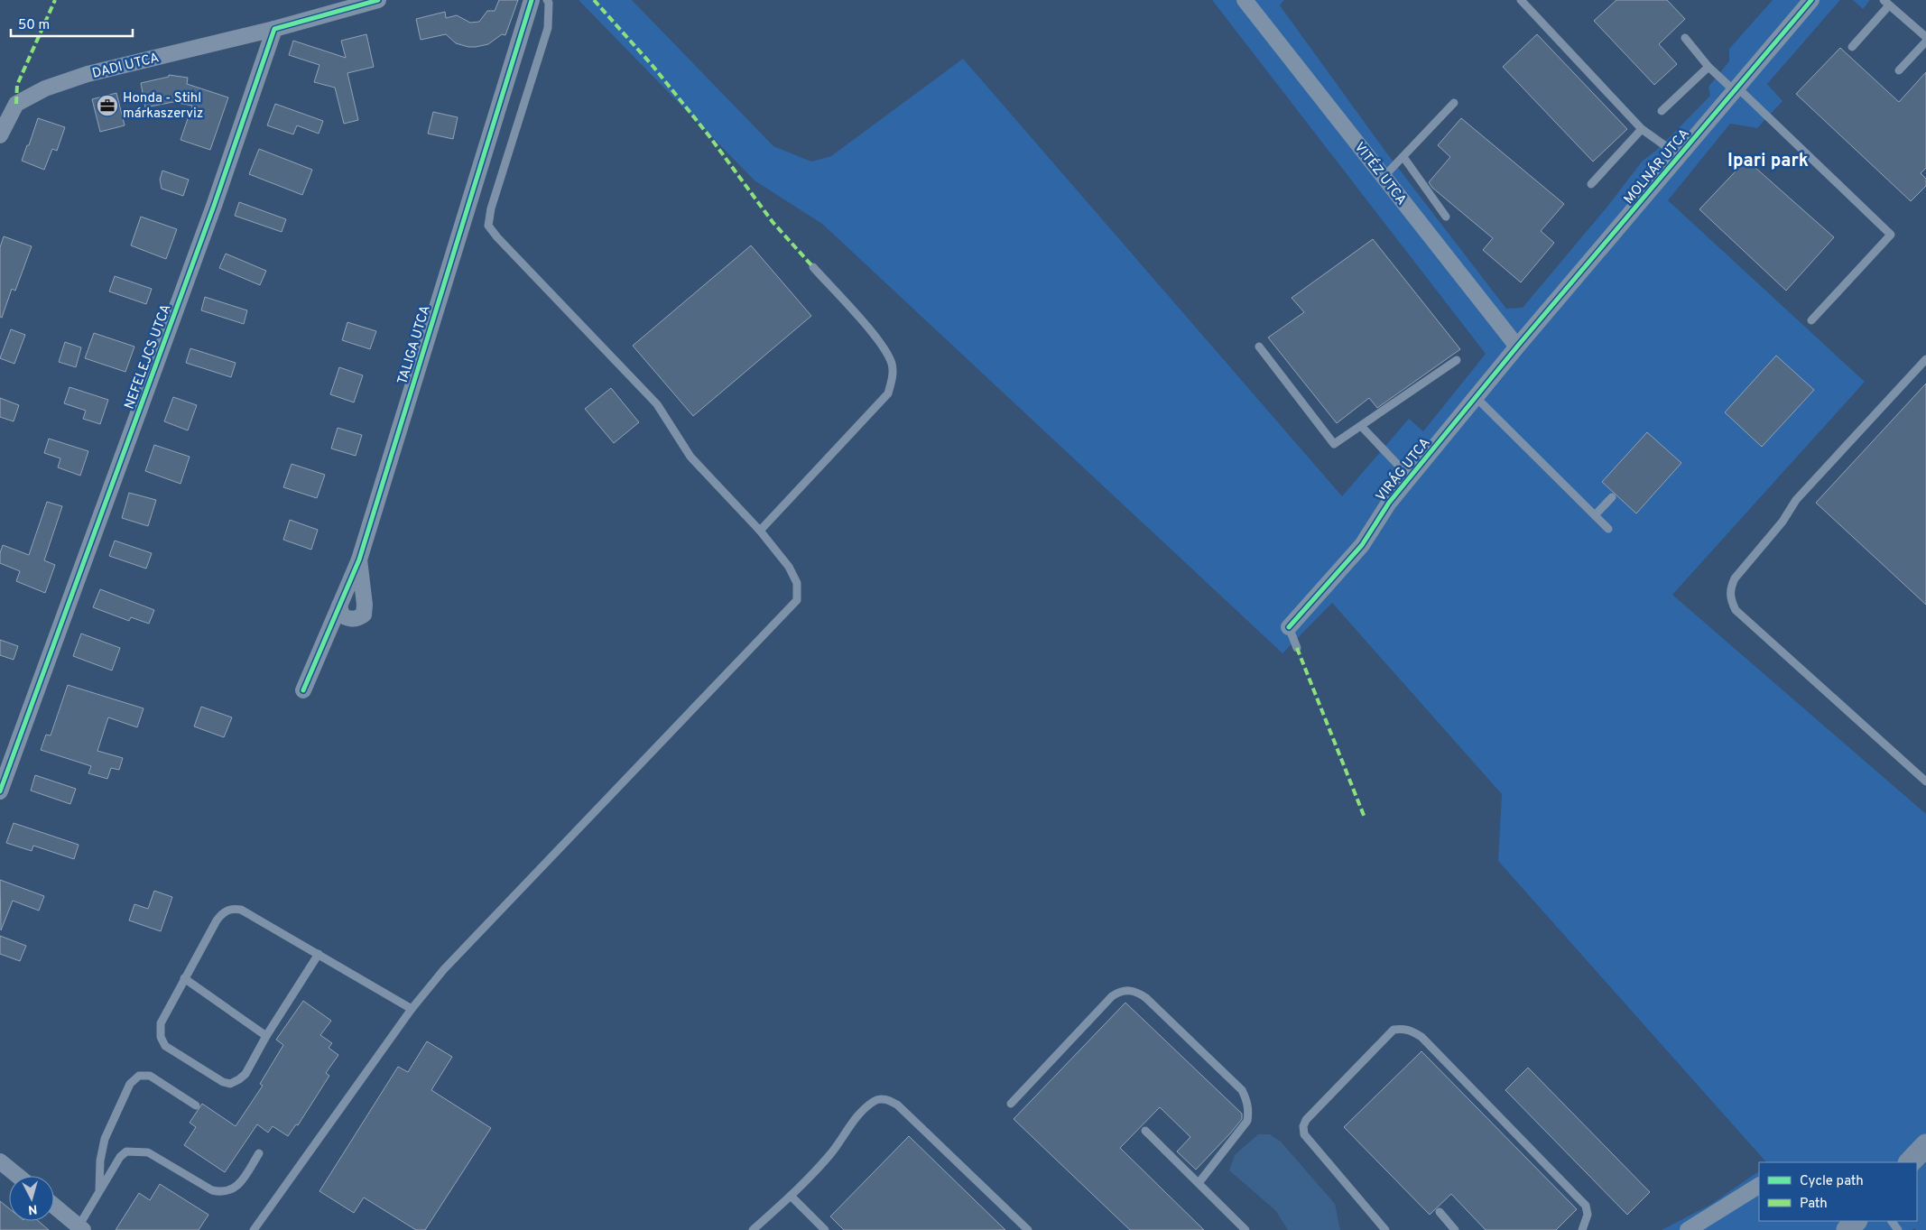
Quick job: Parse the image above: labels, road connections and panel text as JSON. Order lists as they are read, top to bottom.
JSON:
{
  "streets": {
    "street": [
      "DADI UTCA",
      "MOLNÁR UTCA",
      "VITÉZ UTCA",
      "TALIGA UTCA",
      "NEFELEJCS UTCA",
      "VIRÁG UTCA"
    ]
  },
  "crossings": [
    ["DADI UTCA", "NEFELEJCS UTCA"],
    ["MOLNÁR UTCA", "VITÉZ UTCA"],
    ["MOLNÁR UTCA", "VIRÁG UTCA"],
    ["VITÉZ UTCA", "VIRÁG UTCA"]
  ],
  "districts": ["Ipari park"],
  "places": {
    "office": ["Honda - Stihl márkaszerviz"]
  },
  "legend": ["Cycle path", "Path"],
  "scale_bar": "50 m",
  "north": "bottom"
}
